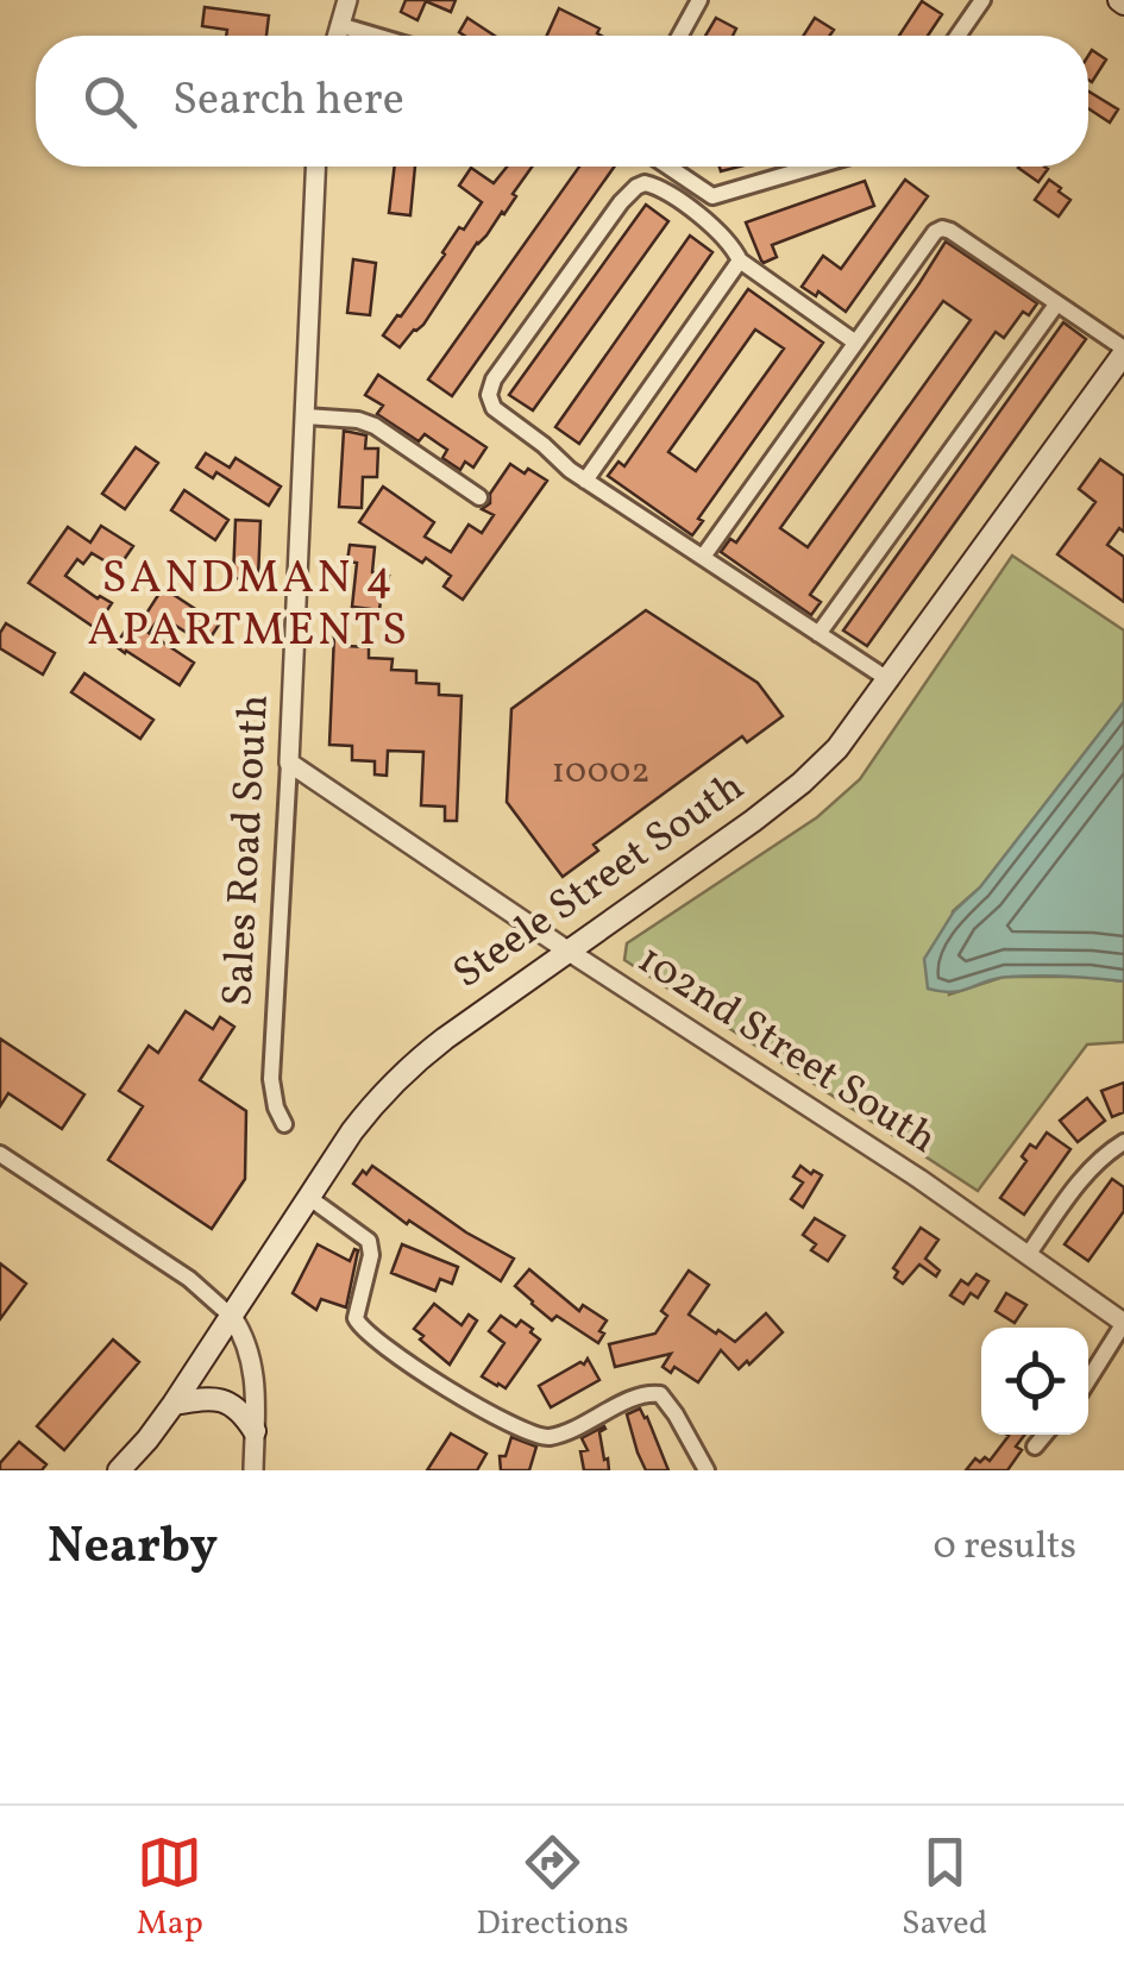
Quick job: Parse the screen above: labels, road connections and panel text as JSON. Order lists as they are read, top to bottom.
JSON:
{
  "streets": {
    "main road": ["Steele Street South"],
    "street": ["Sales Road South", "102nd Street South"]
  },
  "crossings": [
    ["Sales Road South", "102nd Street South"],
    ["Steele Street South", "102nd Street South"]
  ],
  "districts": ["SANDMAN 4 APARTMENTS"],
  "house_numbers": ["10002"],
  "page": {
    "search": "Search here",
    "heading": ["Nearby", "0 results"],
    "nav": ["Map", "Directions", "Saved"]
  }
}
